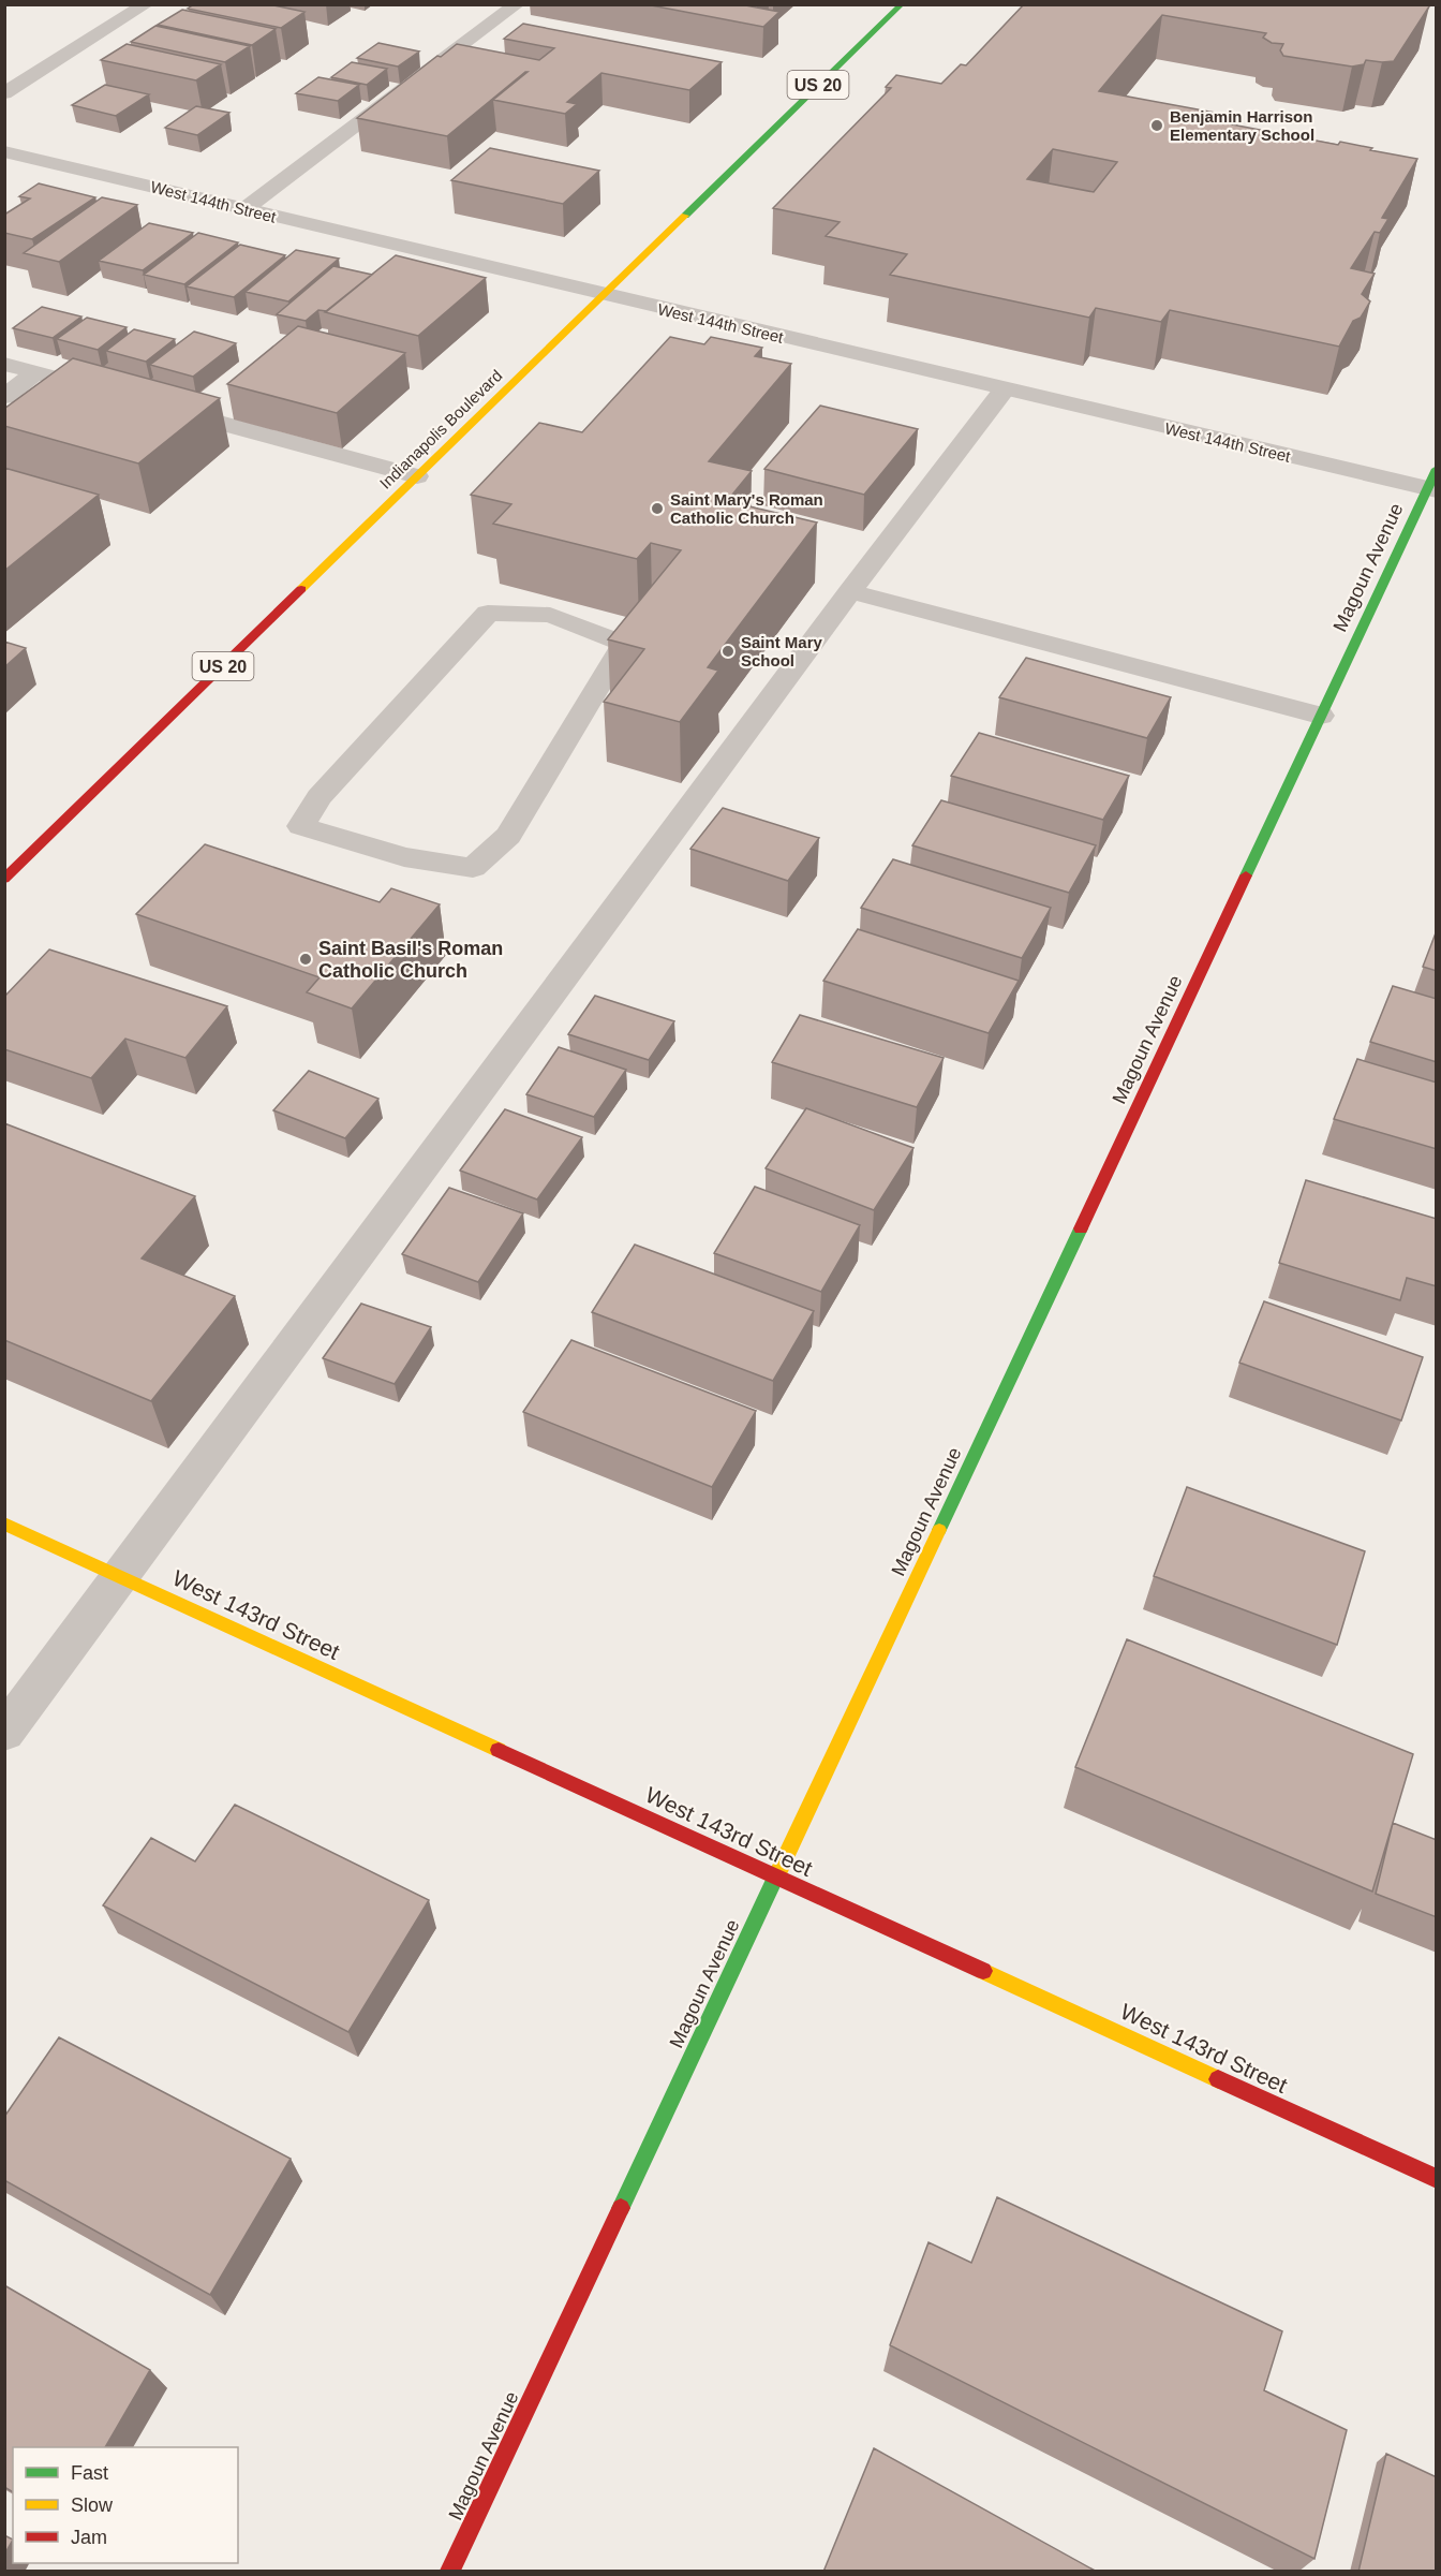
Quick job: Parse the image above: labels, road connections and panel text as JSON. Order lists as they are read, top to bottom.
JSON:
{
  "streets": {
    "street": [
      "US 20",
      "West 144th Street",
      "Indianapolis Boulevard",
      "Magoun Avenue",
      "West 143rd Street"
    ]
  },
  "crossings": [
    ["West 144th Street", "Indianapolis Boulevard"],
    ["West 144th Street", "Magoun Avenue"],
    ["Magoun Avenue", "West 143rd Street"]
  ],
  "places": [
    "Benjamin Harrison Elementary School",
    "Saint Mary's Roman Catholic Church",
    "Saint Mary School",
    "Saint Basil's Roman Catholic Church"
  ],
  "legend": ["Fast", "Slow", "Jam"]
}
